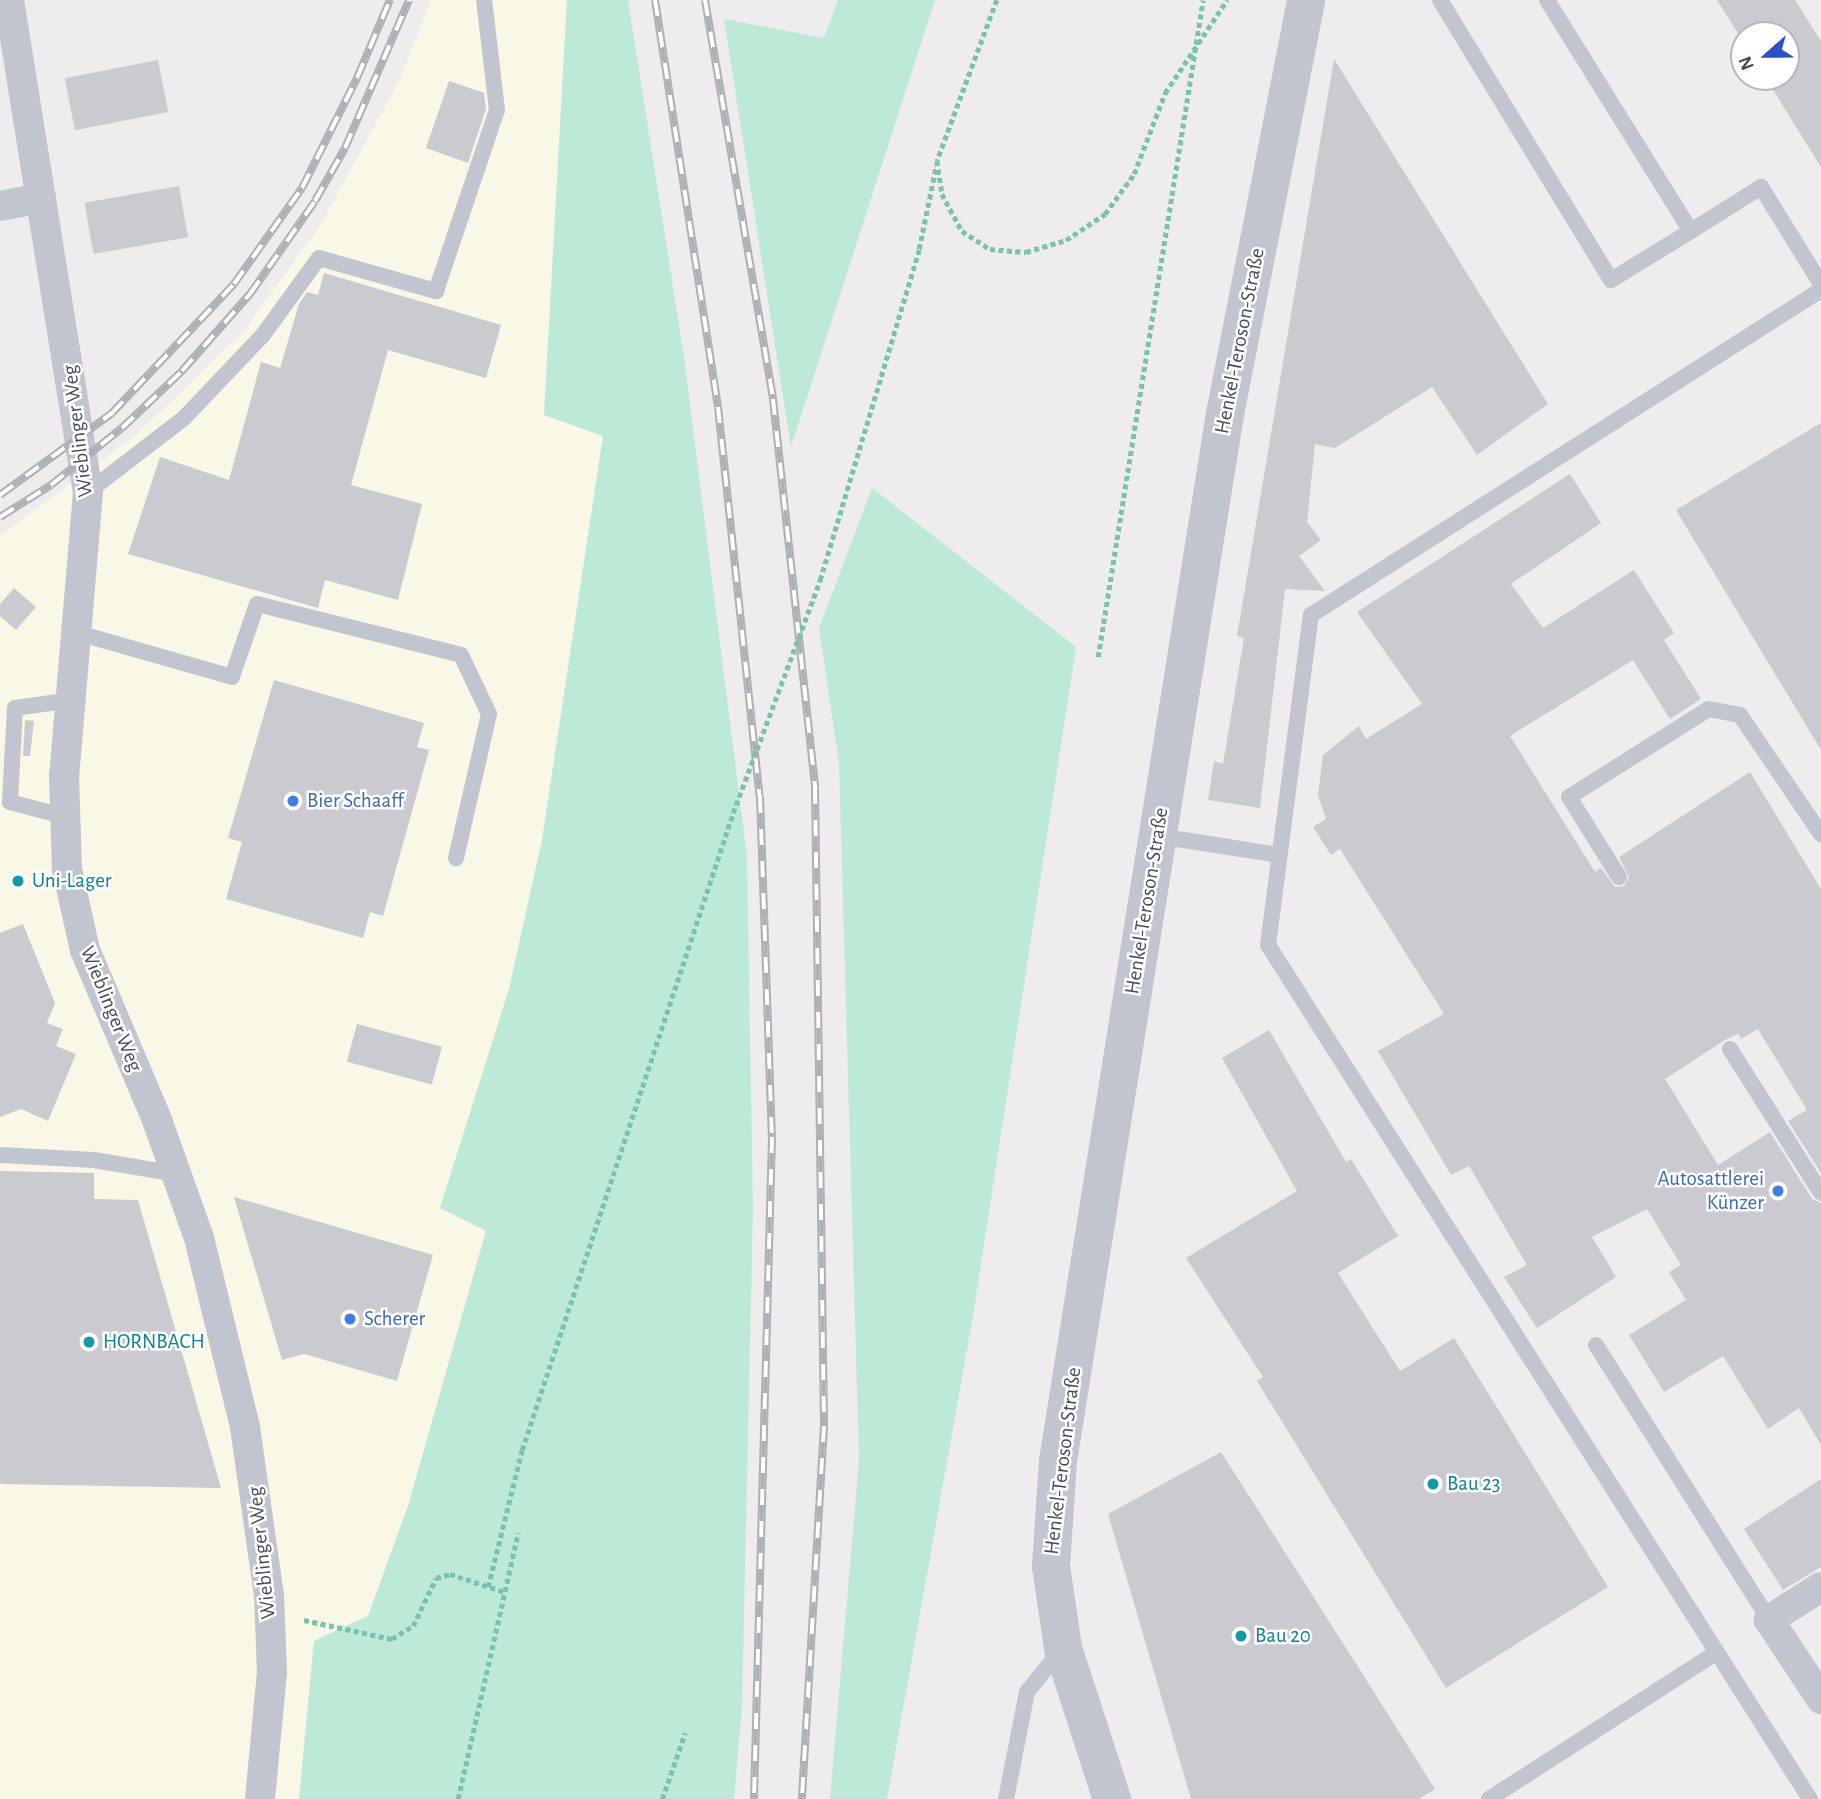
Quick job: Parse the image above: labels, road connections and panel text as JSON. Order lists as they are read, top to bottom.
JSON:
{
  "streets": {
    "street": ["Henkel-Teroson-Straße", "Wieblinger Weg"]
  },
  "places": [
    "Bier Schaaff",
    "Uni-Lager",
    "Autosattlerei Künzer",
    "Scherer",
    "HORNBACH",
    "Bau 23",
    "Bau 20"
  ],
  "north": "left"
}
